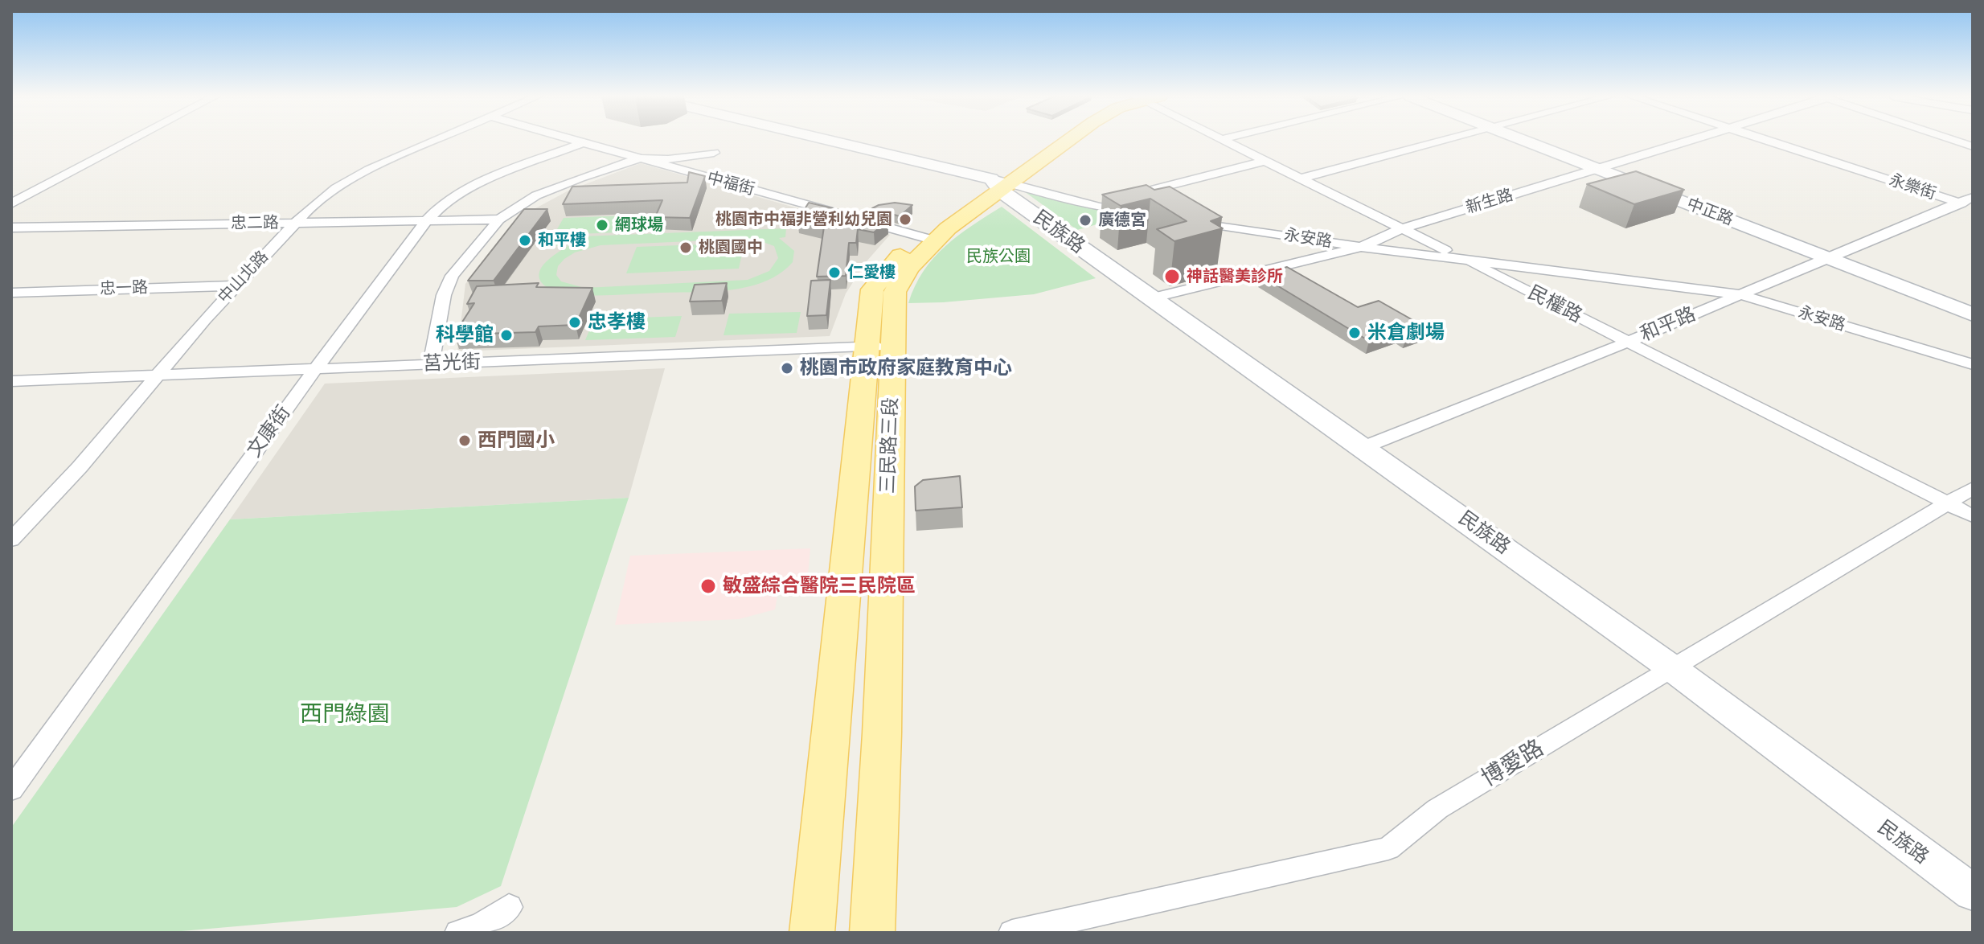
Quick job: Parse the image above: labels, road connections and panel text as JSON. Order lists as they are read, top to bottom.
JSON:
{
  "streets": {
    "main road": ["中正路", "民族路", "三民路三段"],
    "street": [
      "中福街",
      "永樂街",
      "新生路",
      "忠二路",
      "永安路",
      "中山北路",
      "忠一路",
      "民權路",
      "和平路",
      "莒光街",
      "文康街",
      "博愛路"
    ]
  },
  "crossings": [
    ["中福街", "文康街"],
    ["中福街", "三民路三段"],
    ["永樂街", "和平路"],
    ["新生路", "中正路"],
    ["新生路", "民族路"],
    ["新生路", "永安路"],
    ["新生路", "民權路"],
    ["中正路", "和平路"],
    ["忠二路", "中山北路"],
    ["忠二路", "文康街"],
    ["民族路", "和平路"],
    ["民族路", "三民路三段"],
    ["民族路", "博愛路"],
    ["永安路", "民權路"],
    ["永安路", "和平路"],
    ["中山北路", "忠一路"],
    ["中山北路", "莒光街"],
    ["民權路", "和平路"],
    ["民權路", "博愛路"],
    ["莒光街", "文康街"],
    ["莒光街", "三民路三段"]
  ],
  "parks": ["民族公園", "西門綠園"],
  "places": [
    "桃園市中福非營利幼兒園",
    "廣德宮",
    "網球場",
    "和平樓",
    "桃園國中",
    "仁愛樓",
    "神話醫美診所",
    "忠孝樓",
    "米倉劇場",
    "科學館",
    "桃園市政府家庭教育中心",
    "西門國小",
    "敏盛綜合醫院三民院區"
  ]
}
